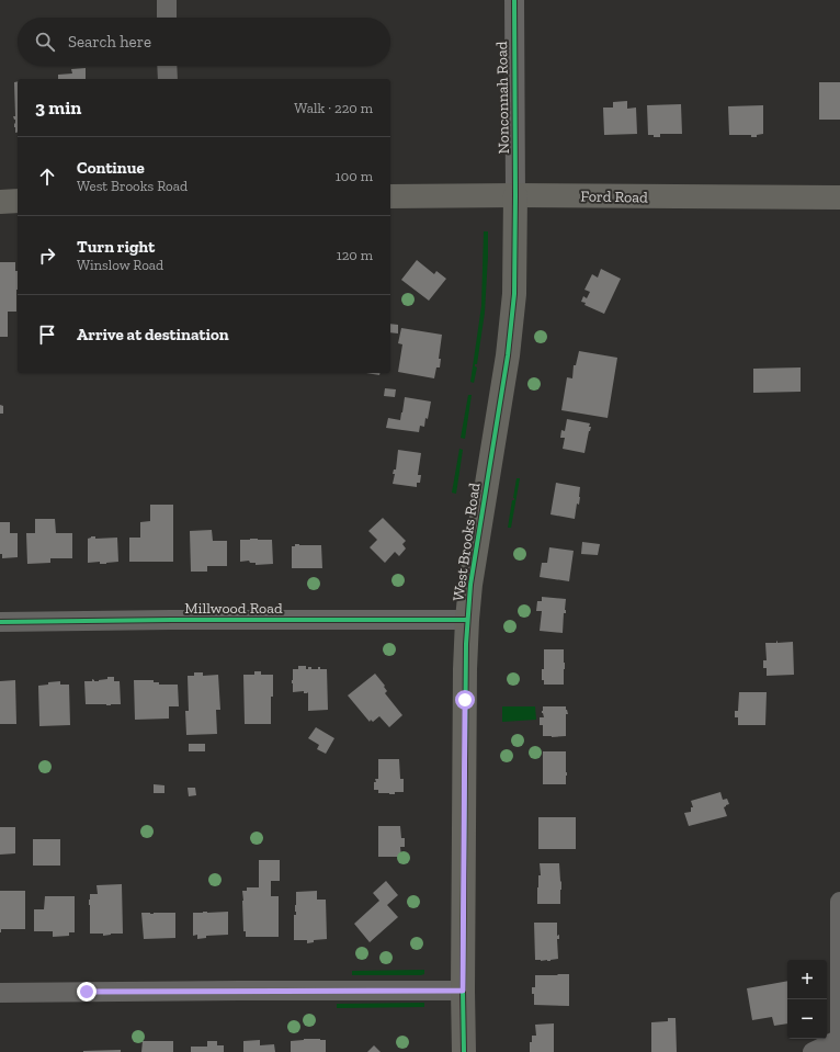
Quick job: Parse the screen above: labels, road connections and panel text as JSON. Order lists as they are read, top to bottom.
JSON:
{
  "streets": {
    "street": [
      "Nonconnah Road",
      "Ford Road",
      "West Brooks Road",
      "Millwood Road"
    ]
  },
  "crossings": [
    ["Nonconnah Road", "Ford Road"],
    ["Nonconnah Road", "West Brooks Road"],
    ["Ford Road", "West Brooks Road"],
    ["West Brooks Road", "Millwood Road"]
  ],
  "page": {
    "search": "Search here",
    "heading": ["3 min", "Walk · 220 m"],
    "list": [
      ["Continue", "West Brooks Road", "100 m"],
      ["Turn right", "Winslow Road", "120 m"],
      "Arrive at destination"
    ],
    "map_buttons": ["+", "−"]
  }
}
